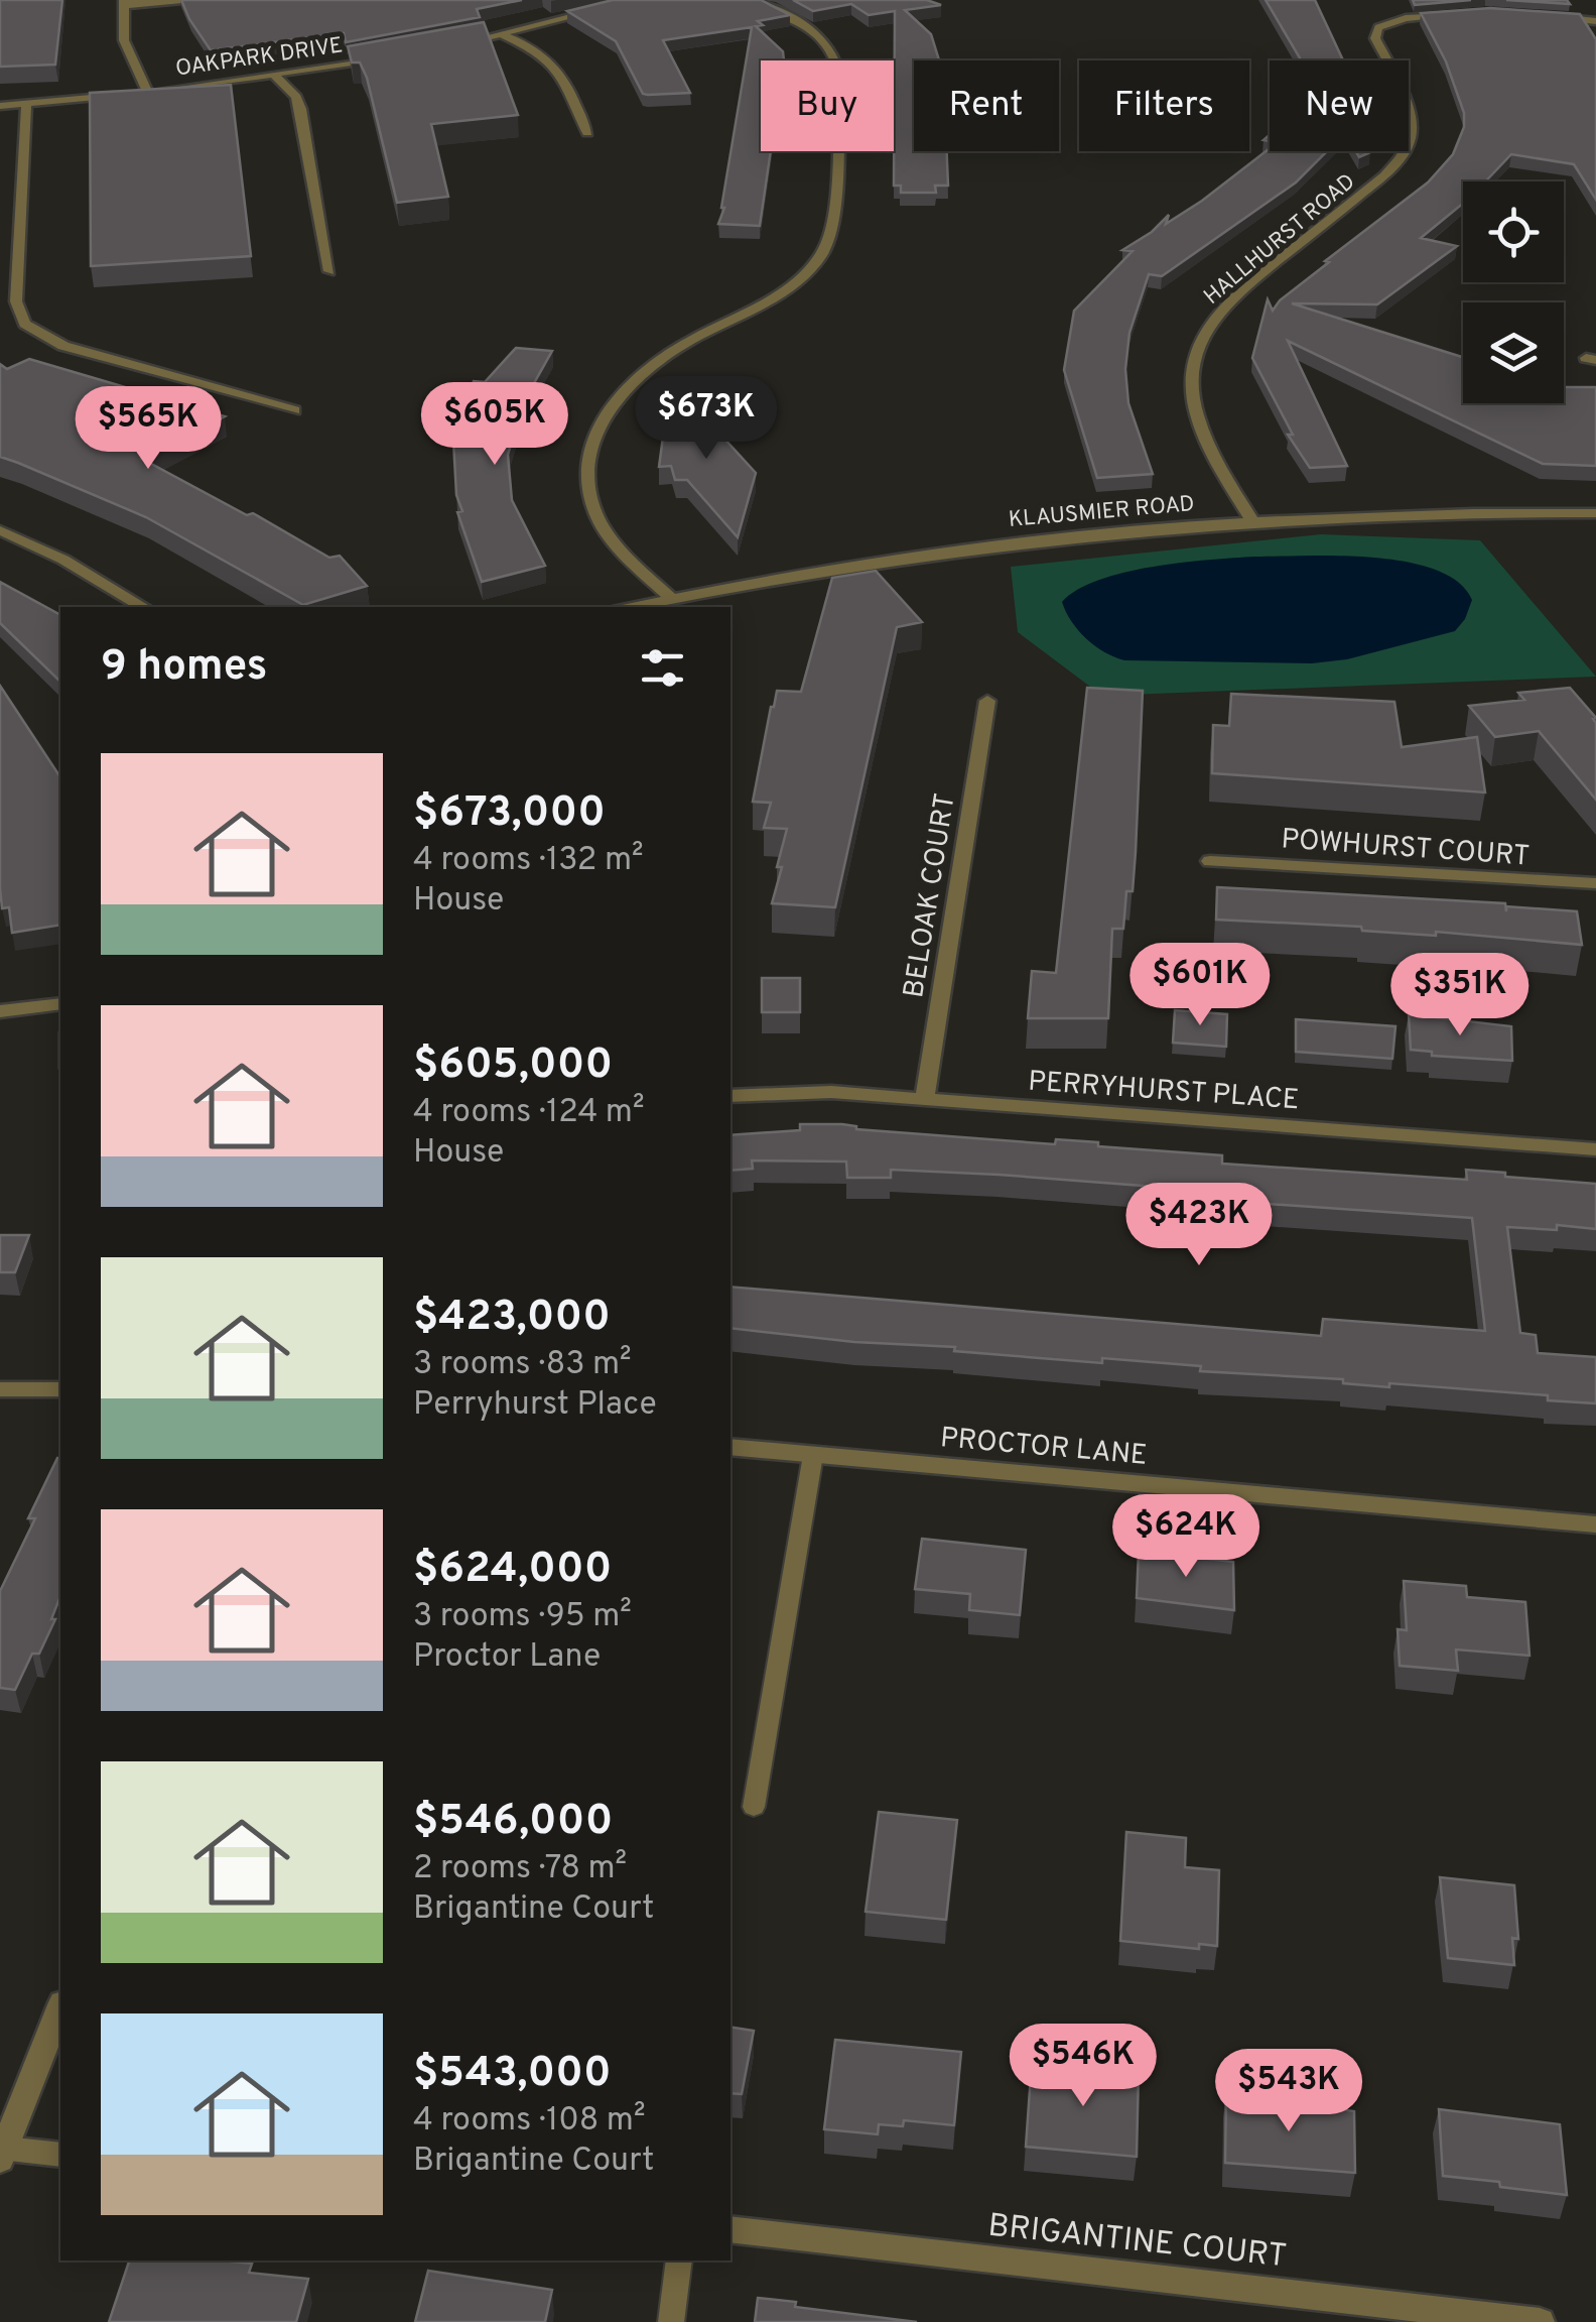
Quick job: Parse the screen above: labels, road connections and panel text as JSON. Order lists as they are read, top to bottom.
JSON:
{
  "streets": {
    "street": [
      "OAKPARK DRIVE",
      "HALLHURST ROAD",
      "KLAUSMIER ROAD",
      "POWHURST COURT",
      "BELOAK COURT",
      "PERRYHURST PLACE",
      "PROCTOR LANE",
      "BRIGANTINE COURT"
    ]
  },
  "crossings": [
    ["HALLHURST ROAD", "KLAUSMIER ROAD"],
    ["BELOAK COURT", "PERRYHURST PLACE"]
  ],
  "page": {
    "chip": [
      "Buy",
      "Rent",
      "Filters",
      "New"
    ],
    "price": [
      "$673K",
      "$605K",
      "$565K",
      "$601K",
      "$351K",
      "$423K",
      "$624K",
      "$546K",
      "$543K"
    ],
    "heading": "9 homes",
    "list": [
      {
        "name": "$673,000",
        "note": "4 rooms · 132 m² · House"
      },
      {
        "name": "$605,000",
        "note": "4 rooms · 124 m² · House"
      },
      {
        "name": "$423,000",
        "note": "3 rooms · 83 m² · Perryhurst Place"
      },
      {
        "name": "$624,000",
        "note": "3 rooms · 95 m² · Proctor Lane"
      },
      {
        "name": "$546,000",
        "note": "2 rooms · 78 m² · Brigantine Court"
      },
      {
        "name": "$543,000",
        "note": "4 rooms · 108 m² · Brigantine Court"
      }
    ]
  }
}
